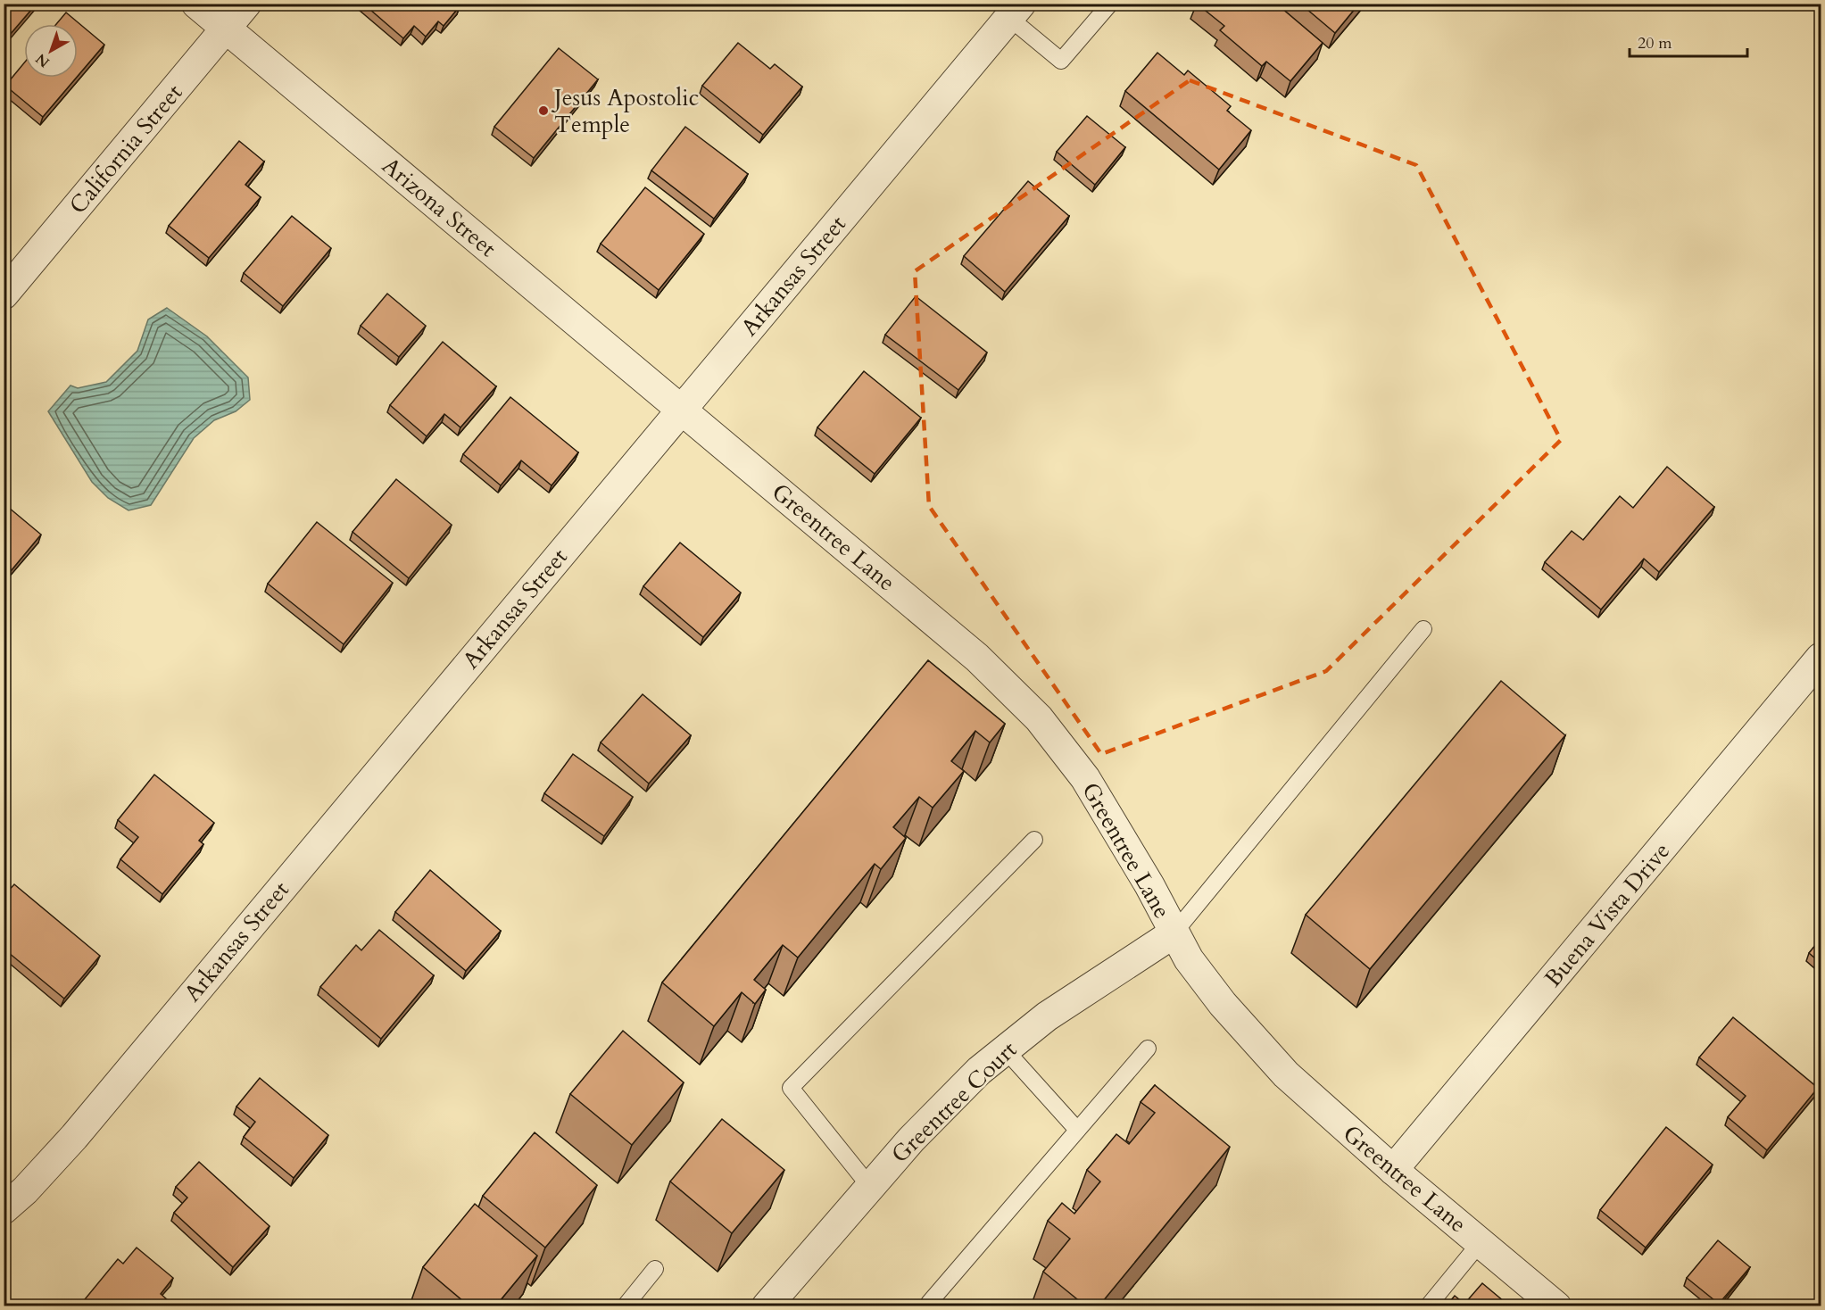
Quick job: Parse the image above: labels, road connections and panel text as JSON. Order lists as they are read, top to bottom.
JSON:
{
  "streets": {
    "street": [
      "California Street",
      "Arizona Street",
      "Arkansas Street",
      "Greentree Lane",
      "Buena Vista Drive",
      "Greentree Court"
    ]
  },
  "crossings": [
    ["California Street", "Arizona Street"],
    ["Arizona Street", "Arkansas Street"],
    ["Arizona Street", "Greentree Lane"],
    ["Arkansas Street", "Greentree Lane"],
    ["Greentree Lane", "Buena Vista Drive"],
    ["Greentree Lane", "Greentree Court"]
  ],
  "places": ["Jesus Apostolic Temple"],
  "scale_bar": "20 m",
  "north": "bottom left"
}
